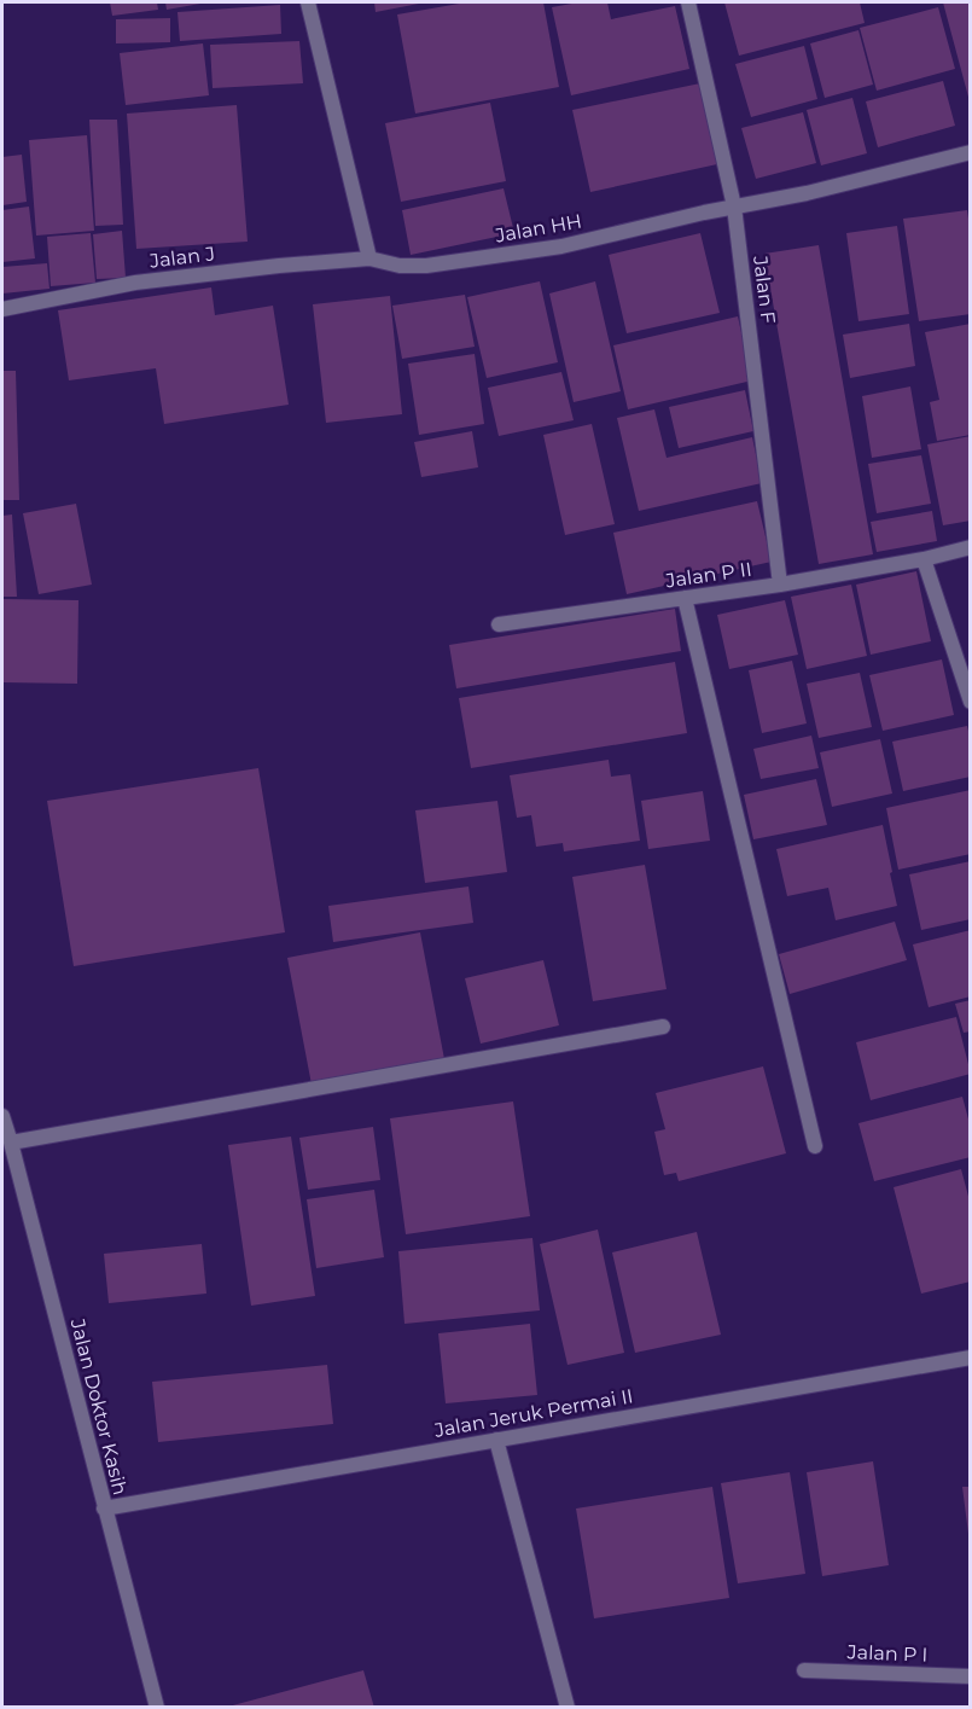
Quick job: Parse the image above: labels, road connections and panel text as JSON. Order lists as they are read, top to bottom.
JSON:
{
  "streets": {
    "street": [
      "Jalan HH",
      "Jalan J",
      "Jalan F",
      "Jalan P II",
      "Jalan Doktor Kasih",
      "Jalan Jeruk Permai II",
      "Jalan P I"
    ]
  },
  "crossings": [
    ["Jalan HH", "Jalan J"],
    ["Jalan HH", "Jalan F"],
    ["Jalan F", "Jalan P II"],
    ["Jalan Doktor Kasih", "Jalan Jeruk Permai II"]
  ]
}
